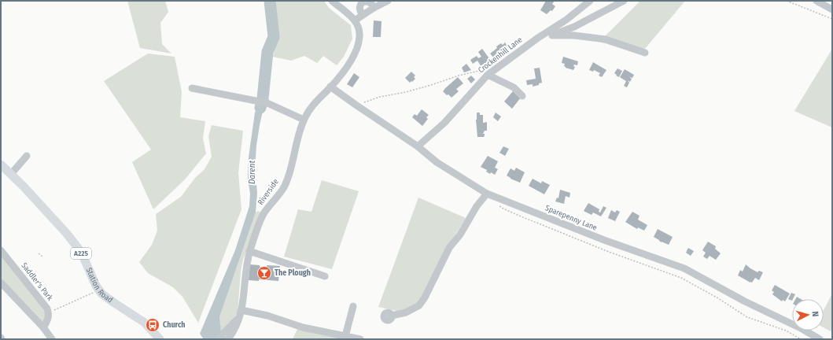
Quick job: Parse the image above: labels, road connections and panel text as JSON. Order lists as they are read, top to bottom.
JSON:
{
  "streets": {
    "main road": ["A225", "Station Road"],
    "street": [
      "Crockenhill Lane",
      "Riverside",
      "Sparepenny Lane",
      "Saddler's Park"
    ]
  },
  "crossings": [
    ["Crockenhill Lane", "Sparepenny Lane"],
    ["Riverside", "Sparepenny Lane"]
  ],
  "water": ["Darent"],
  "places": {
    "bar": ["The Plough"],
    "bus stop": ["Church"]
  },
  "north": "right"
}
